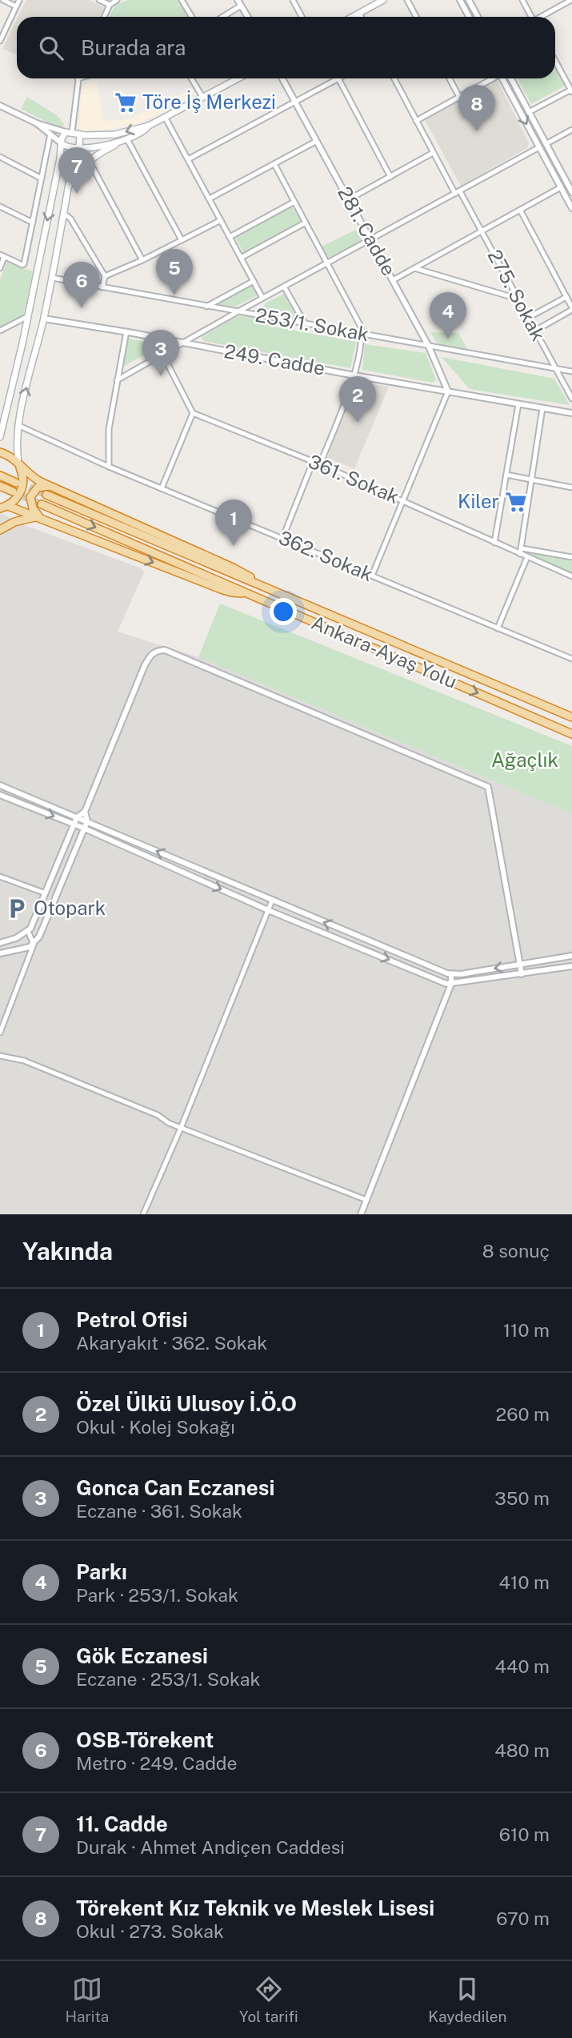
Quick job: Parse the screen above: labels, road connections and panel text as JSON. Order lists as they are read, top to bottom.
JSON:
{
  "streets": {
    "highway": ["Ankara-Ayaş Yolu"],
    "street": [
      "281. Cadde",
      "275. Sokak",
      "253/1. Sokak",
      "249. Cadde",
      "361. Sokak",
      "362. Sokak"
    ]
  },
  "crossings": [
    ["281. Cadde", "253/1. Sokak"],
    ["281. Cadde", "249. Cadde"],
    ["275. Sokak", "253/1. Sokak"]
  ],
  "parks": ["Ağaçlık"],
  "places": {
    "supermarket": ["Töre İş Merkezi", "Kiler"],
    "parking": ["Otopark"]
  },
  "page": {
    "search": "Burada ara",
    "pins": [
      "8",
      "7",
      "5",
      "6",
      "4",
      "3",
      "2",
      "1"
    ],
    "heading": ["Yakında", "8 sonuç"],
    "list": [
      {
        "mark": "1",
        "name": "Petrol Ofisi",
        "note": "Akaryakıt · 362. Sokak",
        "value": "110 m"
      },
      {
        "mark": "2",
        "name": "Özel Ülkü Ulusoy İ.Ö.O",
        "note": "Okul · Kolej Sokağı",
        "value": "260 m"
      },
      {
        "mark": "3",
        "name": "Gonca Can Eczanesi",
        "note": "Eczane · 361. Sokak",
        "value": "350 m"
      },
      {
        "mark": "4",
        "name": "Parkı",
        "note": "Park · 253/1. Sokak",
        "value": "410 m"
      },
      {
        "mark": "5",
        "name": "Gök Eczanesi",
        "note": "Eczane · 253/1. Sokak",
        "value": "440 m"
      },
      {
        "mark": "6",
        "name": "OSB-Törekent",
        "note": "Metro · 249. Cadde",
        "value": "480 m"
      },
      {
        "mark": "7",
        "name": "11. Cadde",
        "note": "Durak · Ahmet Andiçen Caddesi",
        "value": "610 m"
      },
      {
        "mark": "8",
        "name": "Törekent Kız Teknik ve Meslek Lisesi",
        "note": "Okul · 273. Sokak",
        "value": "670 m"
      }
    ],
    "nav": ["Harita", "Yol tarifi", "Kaydedilen"]
  }
}
